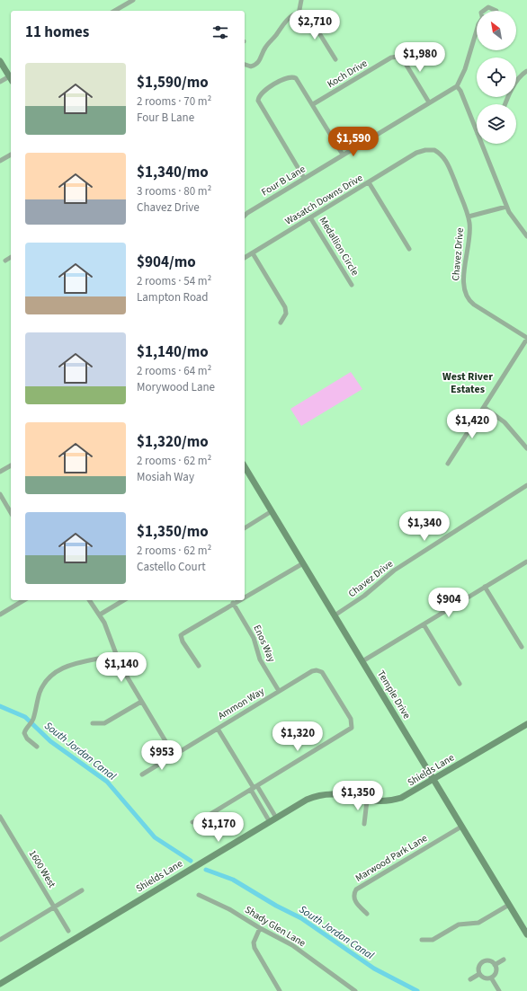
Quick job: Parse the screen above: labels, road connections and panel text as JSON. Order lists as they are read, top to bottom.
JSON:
{
  "streets": {
    "main road": ["Temple Drive", "Shields Lane"],
    "street": [
      "Koch Drive",
      "Four B Lane",
      "Wasatch Downs Drive",
      "Medallion Circle",
      "Chavez Drive",
      "Enos Way",
      "Ammon Way",
      "Marwood Park Lane",
      "1600 West",
      "Shady Glen Lane"
    ]
  },
  "crossings": [
    ["Koch Drive", "Four B Lane"],
    ["Wasatch Downs Drive", "Medallion Circle"],
    ["Wasatch Downs Drive", "Chavez Drive"],
    ["Chavez Drive", "Temple Drive"],
    ["Enos Way", "Ammon Way"],
    ["Temple Drive", "Shields Lane"],
    ["Temple Drive", "Marwood Park Lane"]
  ],
  "districts": ["West River Estates"],
  "water": ["South Jordan Canal"],
  "north": "top left",
  "page": {
    "price": [
      "$2,710",
      "$1,980",
      "$1,590",
      "$1,420",
      "$1,340",
      "$904",
      "$1,140",
      "$1,320",
      "$953",
      "$1,350",
      "$1,170"
    ],
    "heading": "11 homes",
    "list": [
      {
        "name": "$1,590/mo",
        "note": "2 rooms · 70 m² · Four B Lane"
      },
      {
        "name": "$1,340/mo",
        "note": "3 rooms · 80 m² · Chavez Drive"
      },
      {
        "name": "$904/mo",
        "note": "2 rooms · 54 m² · Lampton Road"
      },
      {
        "name": "$1,140/mo",
        "note": "2 rooms · 64 m² · Morywood Lane"
      },
      {
        "name": "$1,320/mo",
        "note": "2 rooms · 62 m² · Mosiah Way"
      },
      {
        "name": "$1,350/mo",
        "note": "2 rooms · 62 m² · Castello Court"
      }
    ]
  }
}
